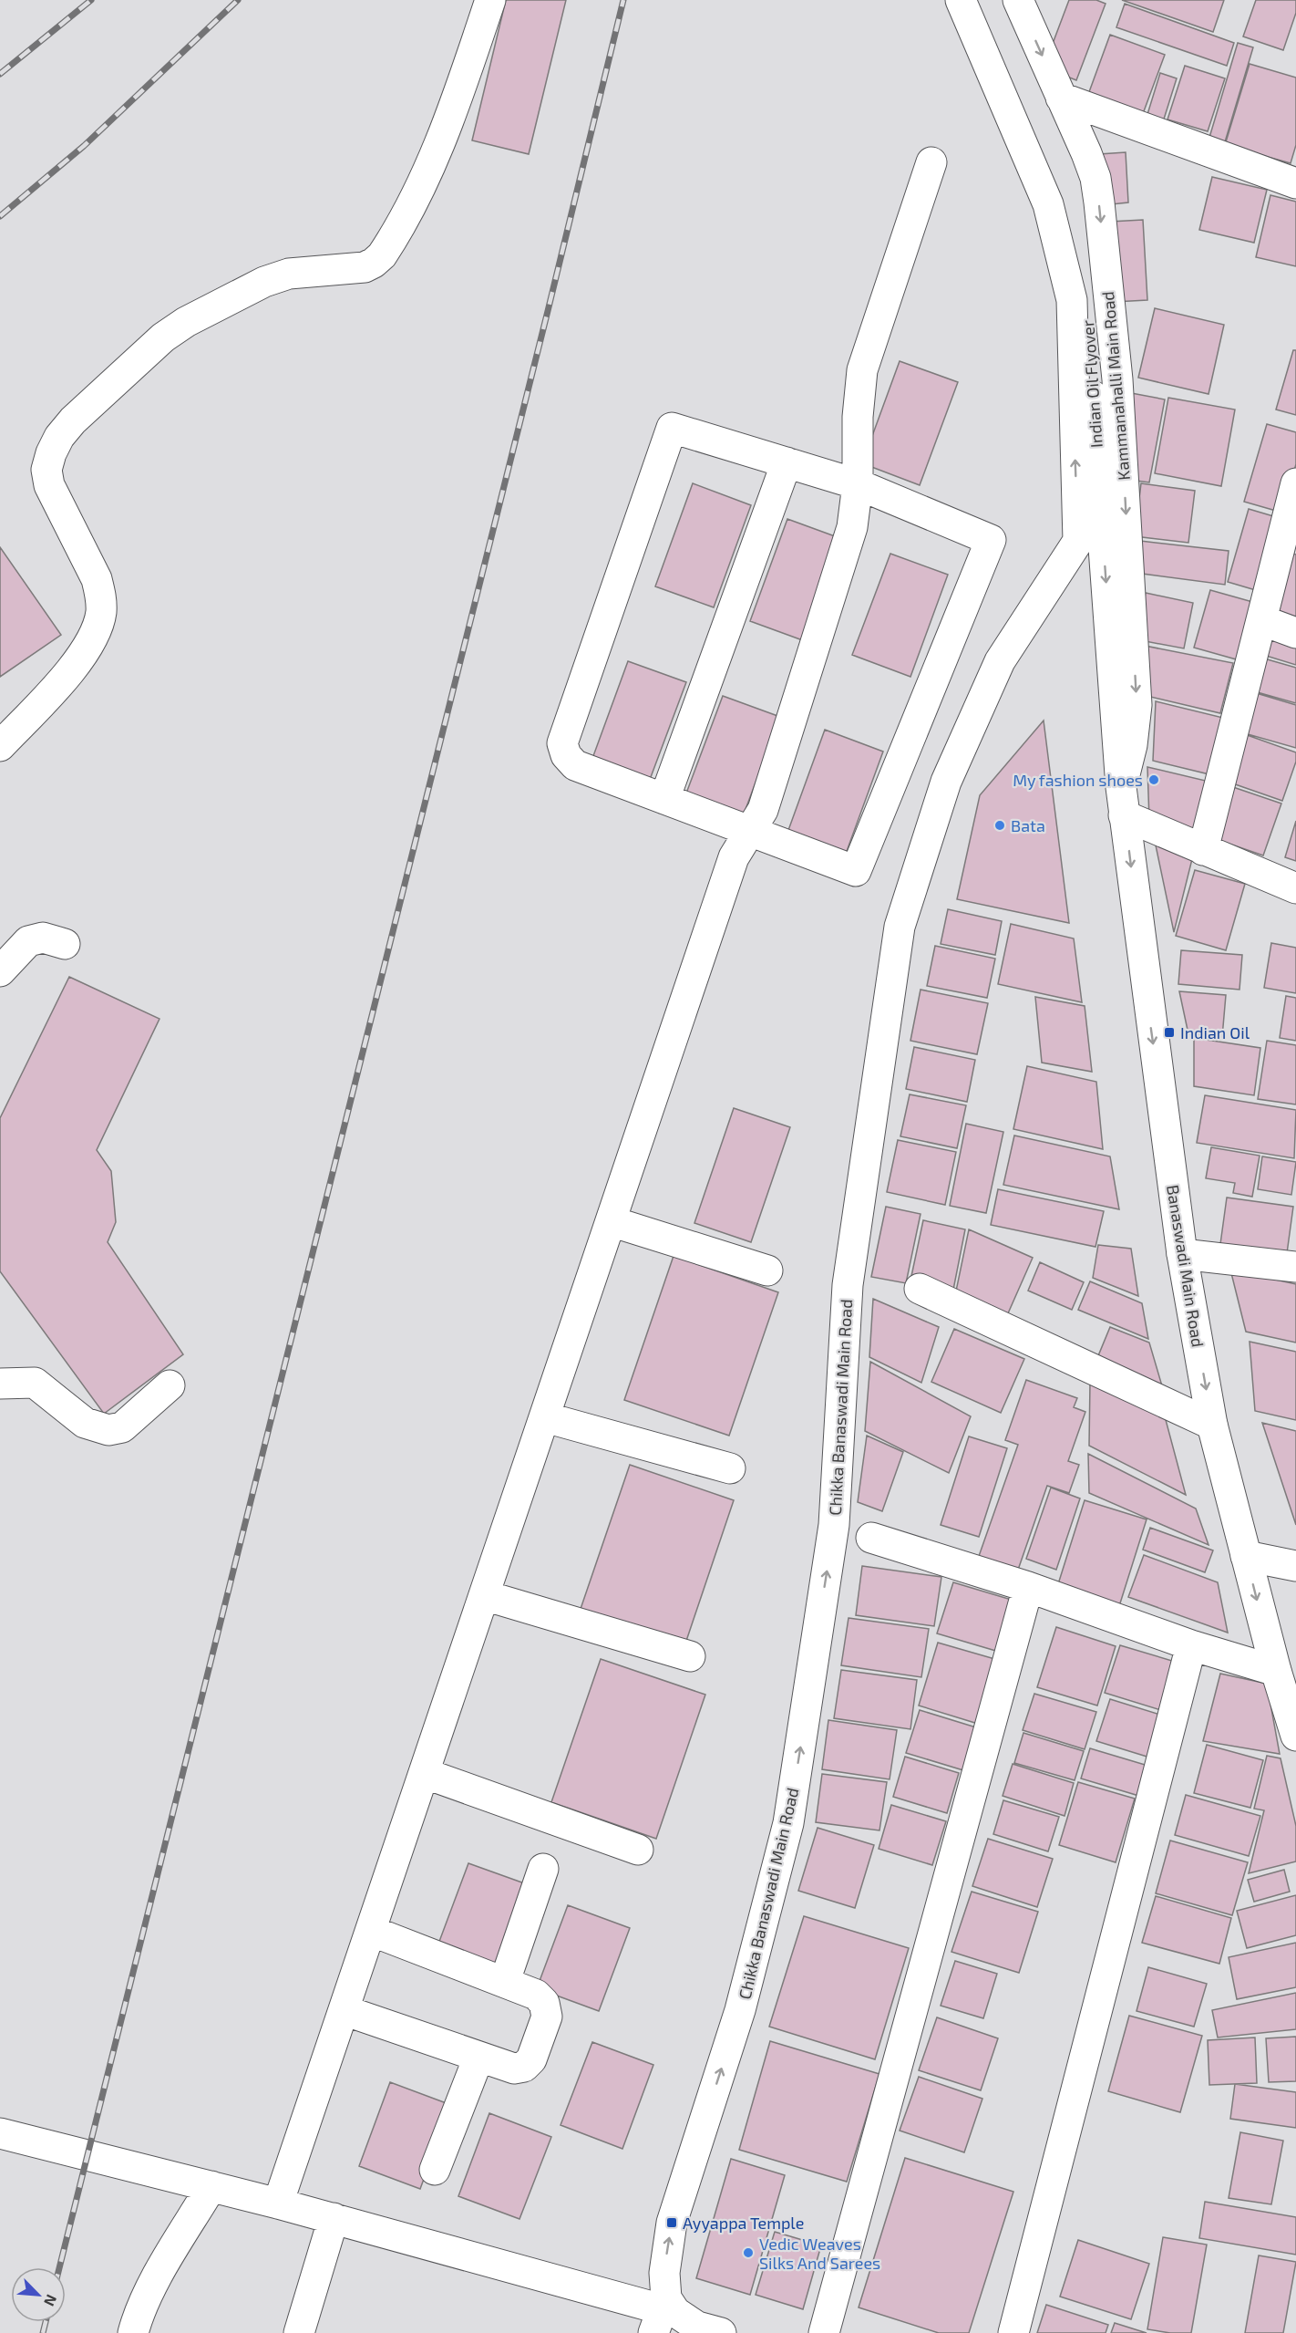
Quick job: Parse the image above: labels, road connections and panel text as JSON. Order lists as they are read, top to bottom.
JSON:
{
  "streets": {
    "main road": [
      "Indian Oil Flyover",
      "Kammanahalli Main Road",
      "Banaswadi Main Road",
      "Chikka Banaswadi Main Road"
    ]
  },
  "crossings": [
    ["Indian Oil Flyover", "Kammanahalli Main Road"],
    ["Indian Oil Flyover", "Banaswadi Main Road"],
    ["Indian Oil Flyover", "Chikka Banaswadi Main Road"],
    ["Kammanahalli Main Road", "Banaswadi Main Road"]
  ],
  "one_way": ["Banaswadi Main Road"],
  "places": {
    "other": ["My fashion shoes", "Bata", "Vedic Weaves Silks And Sarees"],
    "transit": ["Indian Oil", "Ayyappa Temple"]
  },
  "north": "bottom right"
}
